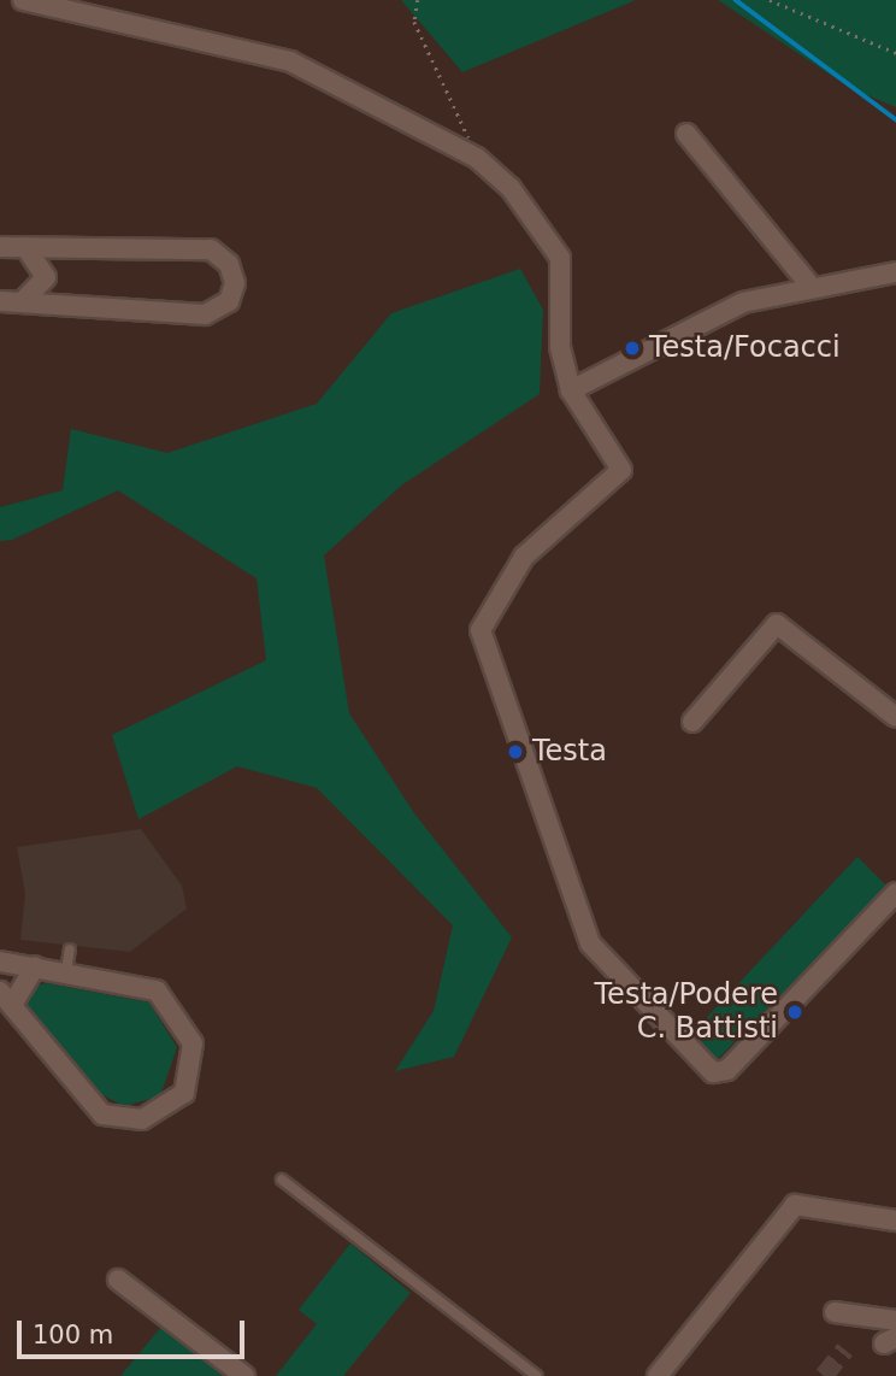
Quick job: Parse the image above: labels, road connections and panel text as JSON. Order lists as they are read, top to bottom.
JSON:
{
  "places": ["Testa/Focacci", "Testa", "Testa/Podere C. Battisti"],
  "scale_bar": "100 m"
}
